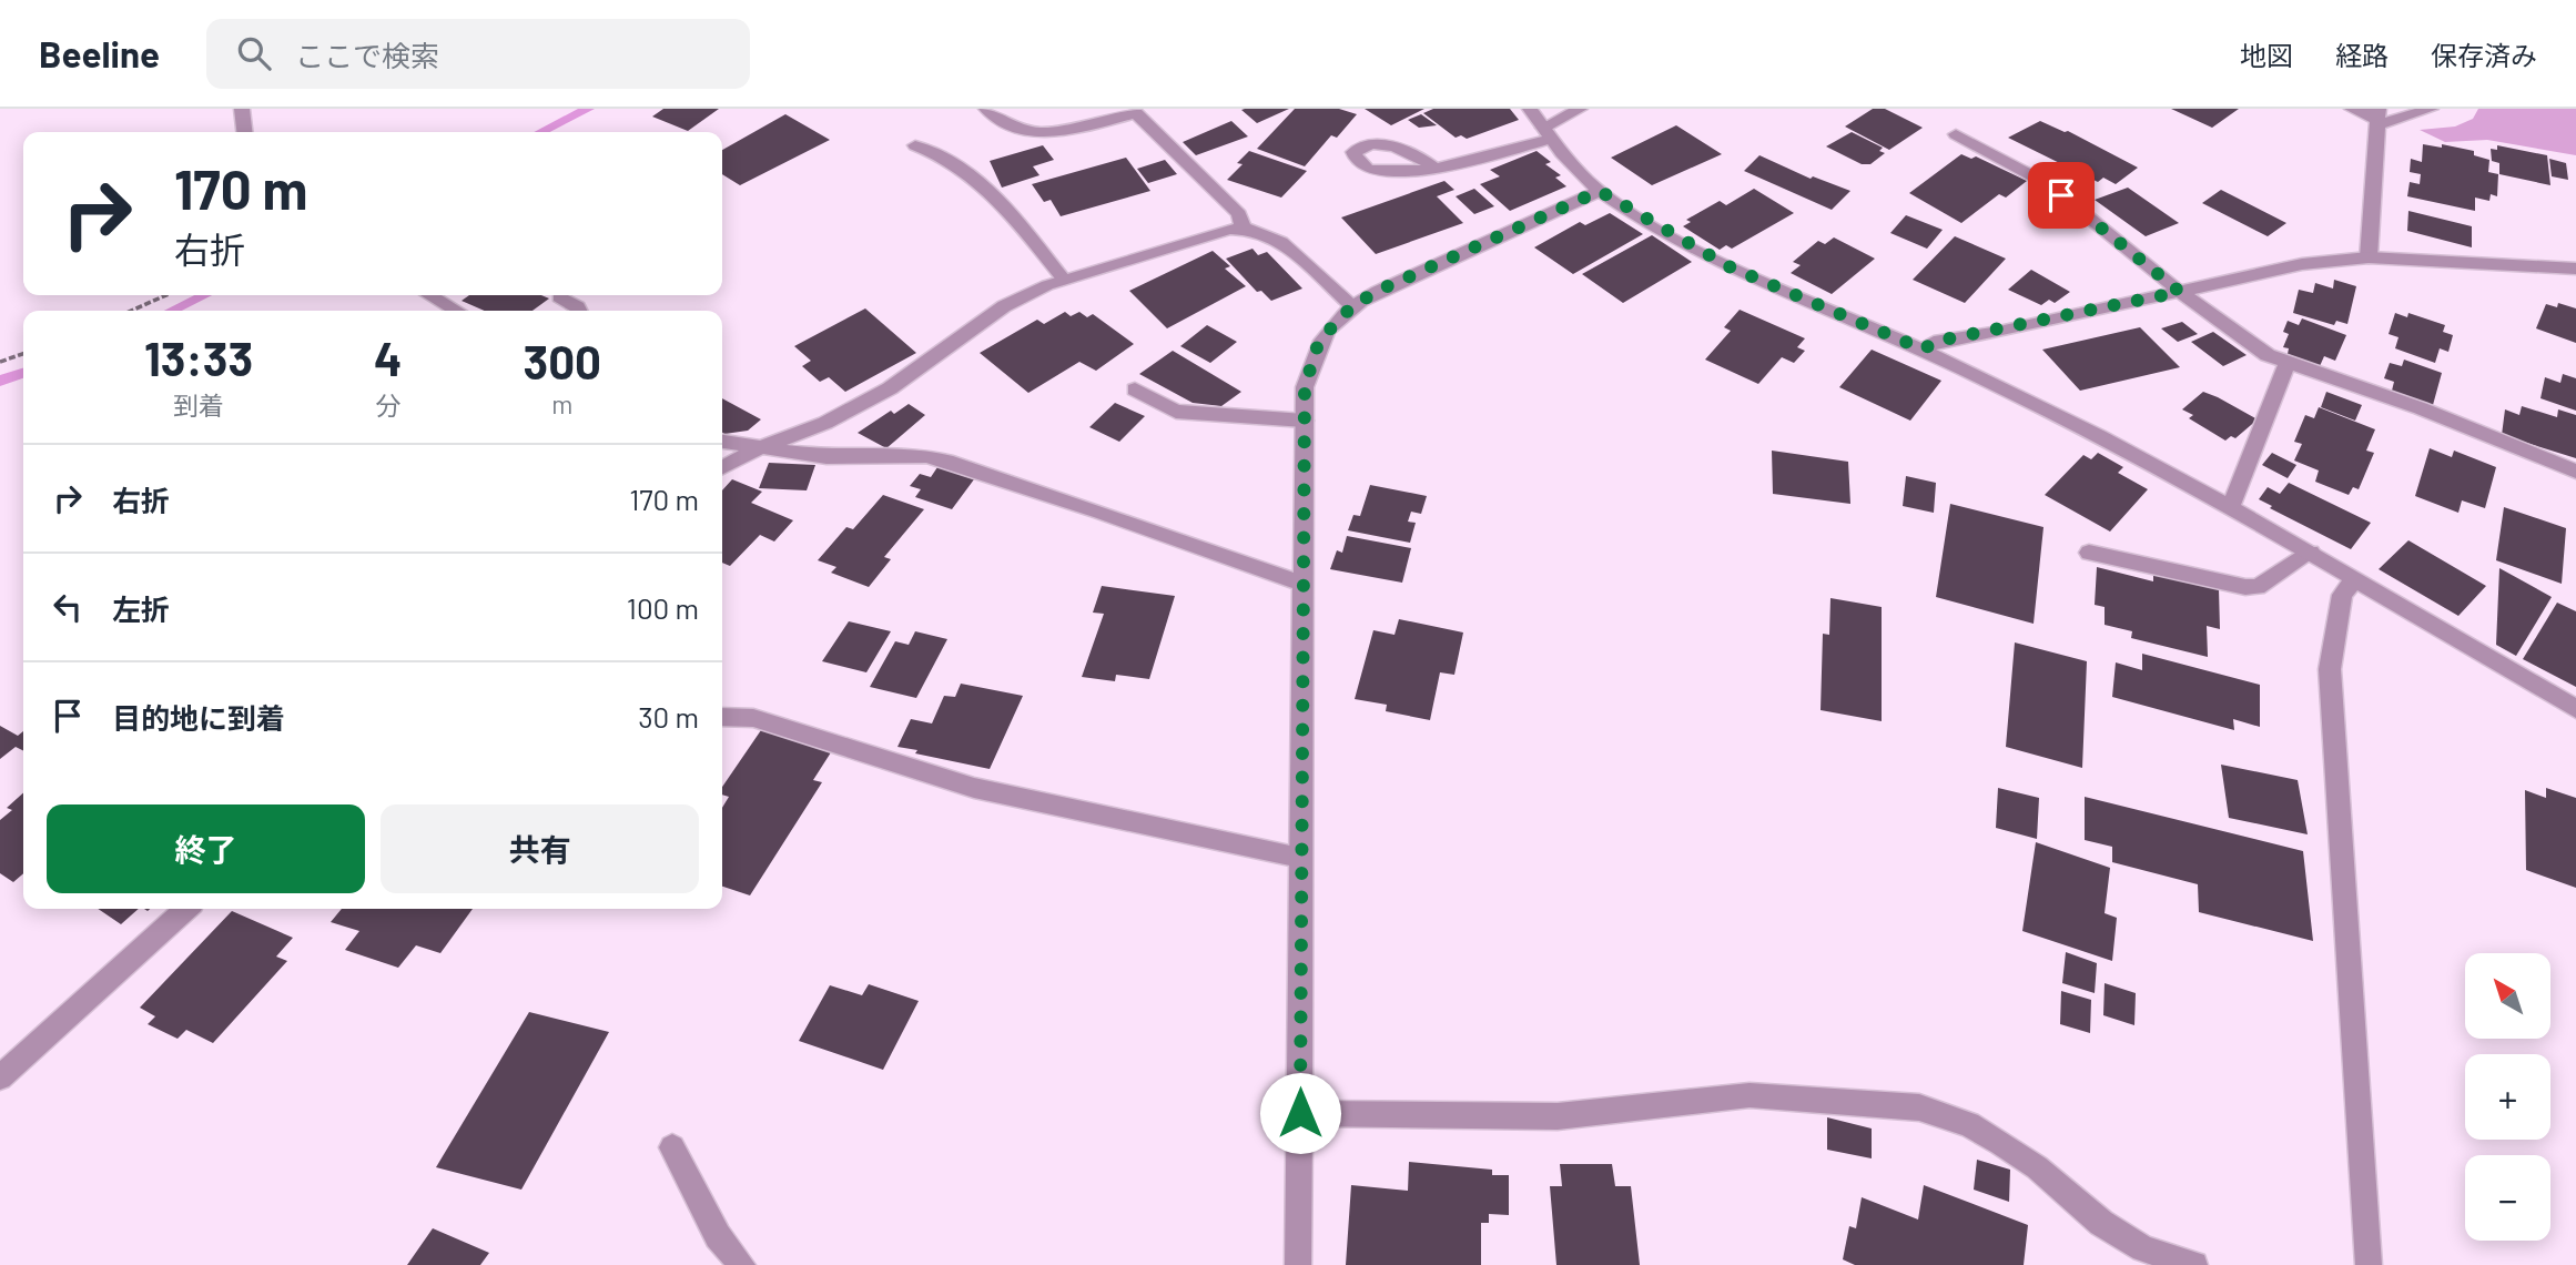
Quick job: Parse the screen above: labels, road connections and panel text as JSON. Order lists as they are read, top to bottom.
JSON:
{
  "north": "top left",
  "page": {
    "header": "Beeline",
    "search": "ここで検索",
    "nav": ["地図", "経路", "保存済み"],
    "turn": ["170 m", "右折"],
    "eta": [
      "13:33",
      "到着",
      "4",
      "分",
      "300",
      "m"
    ],
    "list": [
      {
        "name": "右折",
        "value": "170 m"
      },
      {
        "name": "左折",
        "value": "100 m"
      },
      {
        "name": "目的地に到着",
        "value": "30 m"
      }
    ],
    "buttons": ["終了", "共有"],
    "map_buttons": ["+", "−"]
  }
}
